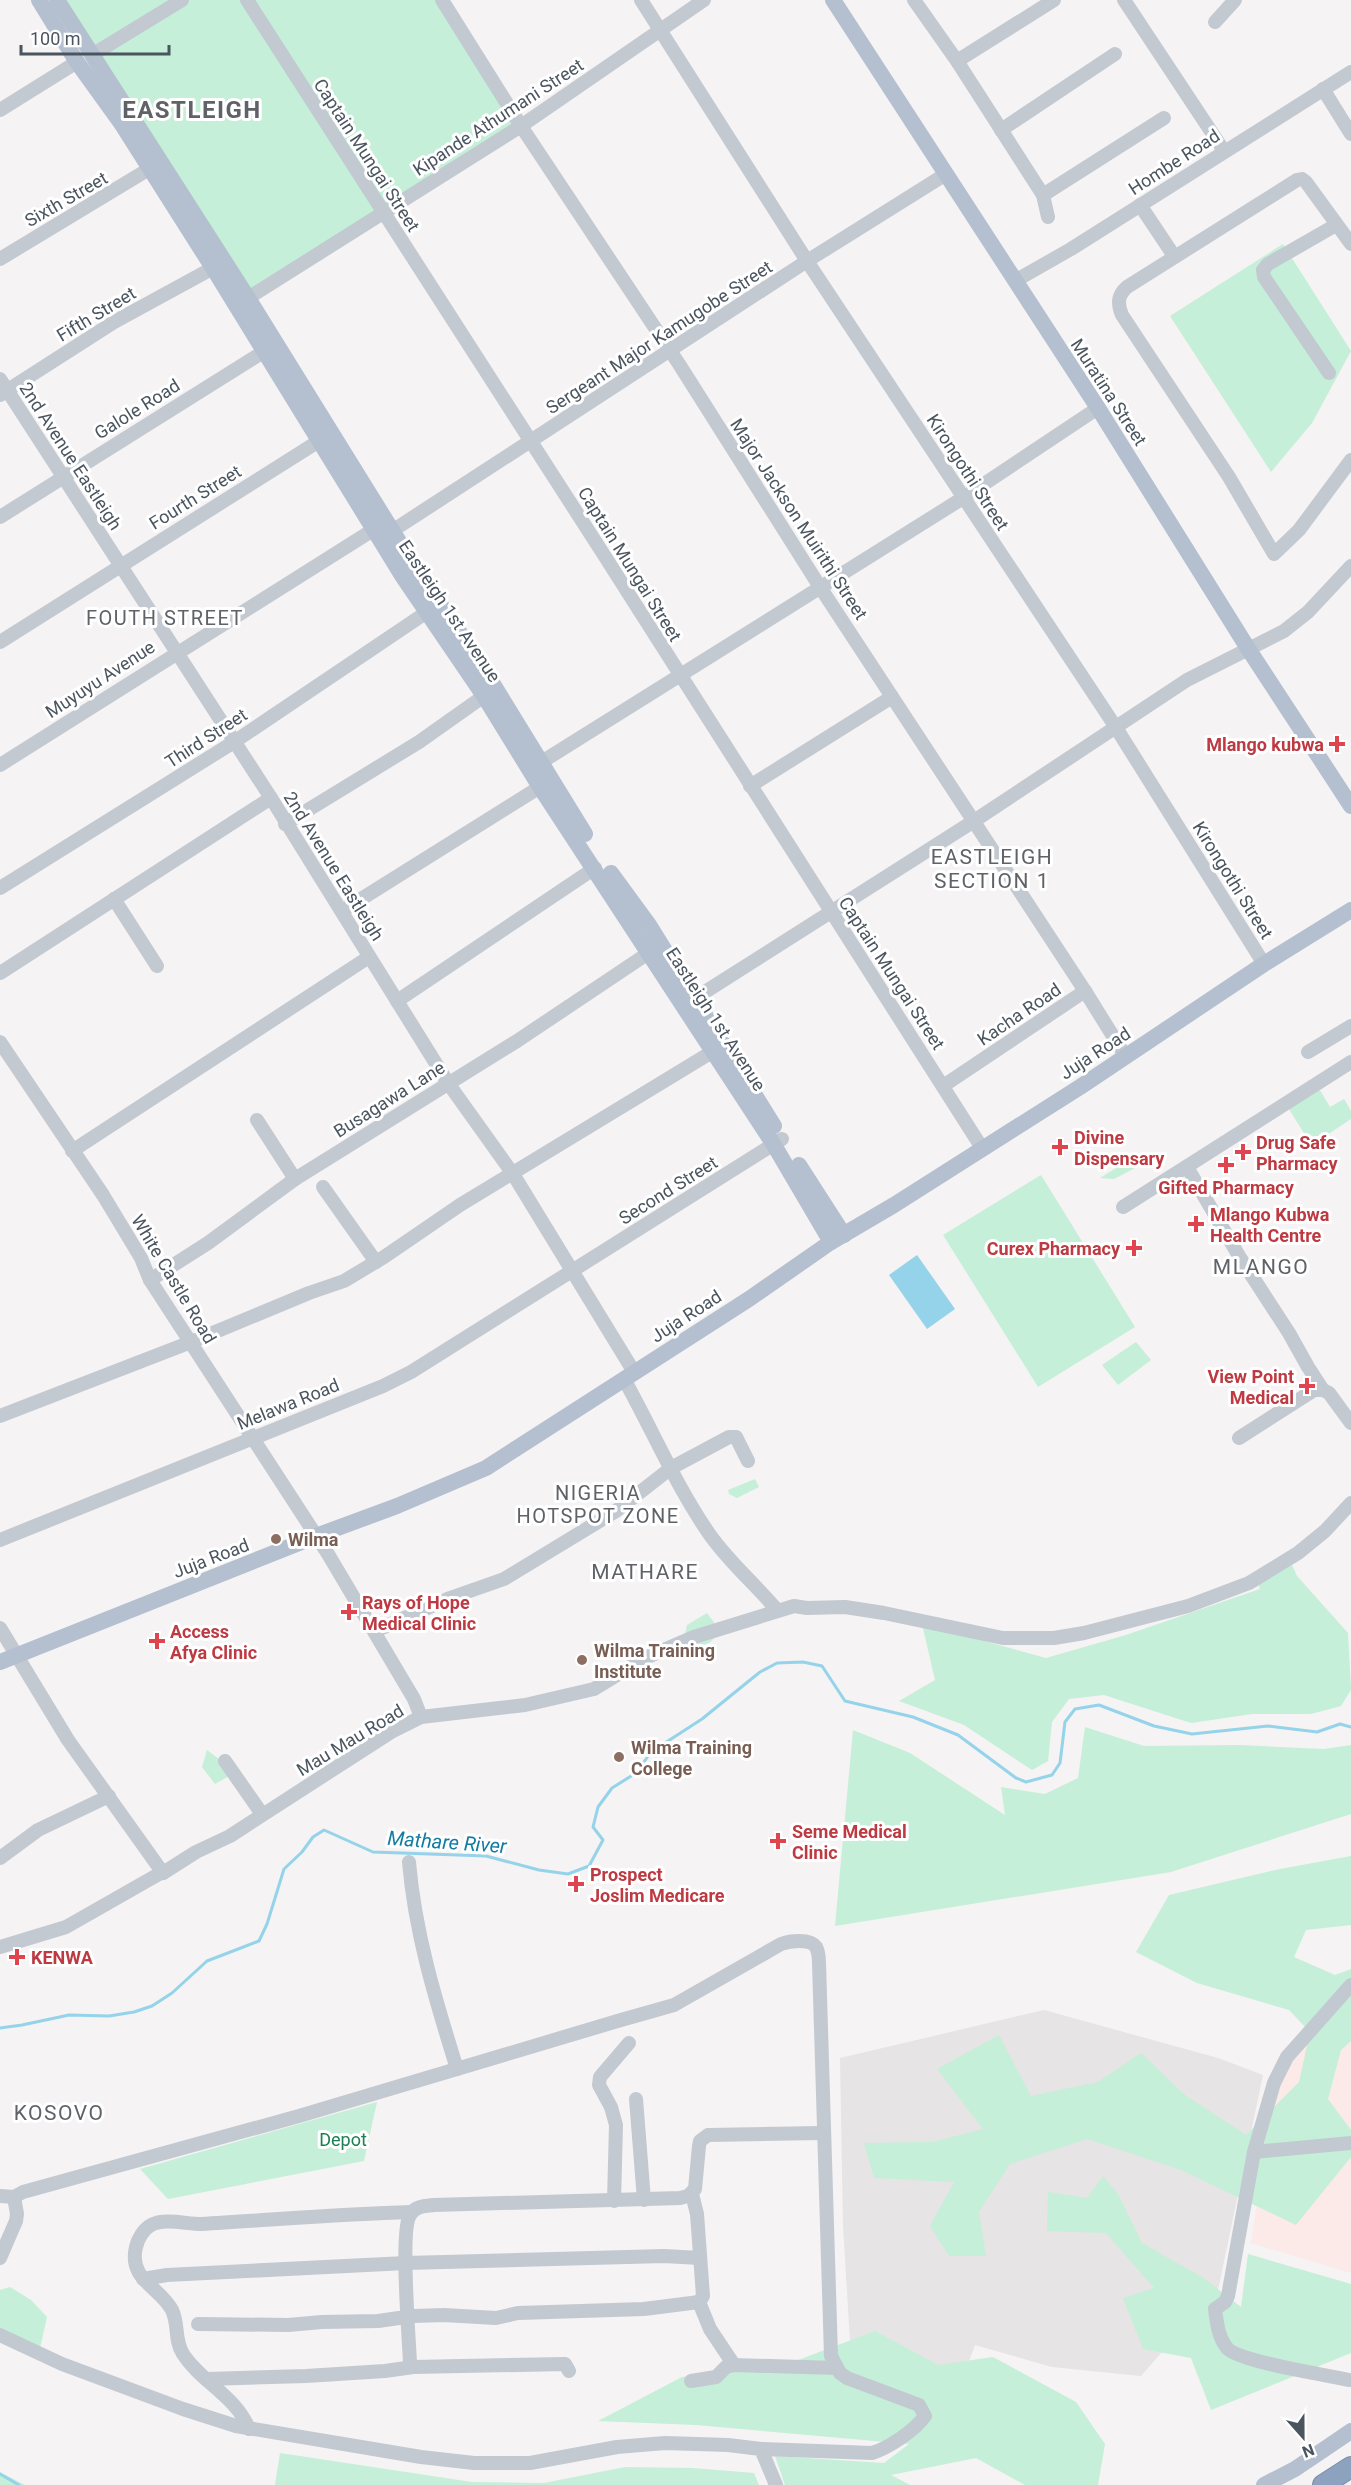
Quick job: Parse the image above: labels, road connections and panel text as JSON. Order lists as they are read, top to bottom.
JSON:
{
  "streets": {
    "main road": ["Muratina Street", "Eastleigh 1st Avenue", "Juja Road"],
    "street": [
      "Kipande Athumani Street",
      "Captain Mungai Street",
      "Hombe Road",
      "Sixth Street",
      "Fifth Street",
      "Sergeant Major Kamugobe Street",
      "Galole Road",
      "2nd Avenue Eastleigh",
      "Kirongothi Street",
      "Fourth Street",
      "Major Jackson Muirithi Street",
      "Muyuyu Avenue",
      "Third Street",
      "Kacha Road",
      "Busagawa Lane",
      "Second Street",
      "White Castle Road",
      "Melawa Road",
      "Mau Mau Road"
    ]
  },
  "crossings": [
    ["Kipande Athumani Street", "Captain Mungai Street"],
    ["Kipande Athumani Street", "Kirongothi Street"],
    ["Kipande Athumani Street", "Major Jackson Muirithi Street"],
    ["Kipande Athumani Street", "Eastleigh 1st Avenue"],
    ["Captain Mungai Street", "Sergeant Major Kamugobe Street"],
    ["Captain Mungai Street", "Kacha Road"],
    ["Captain Mungai Street", "Juja Road"],
    ["Hombe Road", "Muratina Street"],
    ["Sixth Street", "Eastleigh 1st Avenue"],
    ["Fifth Street", "2nd Avenue Eastleigh"],
    ["Fifth Street", "Eastleigh 1st Avenue"],
    ["Sergeant Major Kamugobe Street", "Muratina Street"],
    ["Sergeant Major Kamugobe Street", "Kirongothi Street"],
    ["Sergeant Major Kamugobe Street", "Major Jackson Muirithi Street"],
    ["Sergeant Major Kamugobe Street", "Eastleigh 1st Avenue"],
    ["Galole Road", "2nd Avenue Eastleigh"],
    ["Galole Road", "Eastleigh 1st Avenue"],
    ["2nd Avenue Eastleigh", "Fourth Street"],
    ["2nd Avenue Eastleigh", "Muyuyu Avenue"],
    ["2nd Avenue Eastleigh", "Third Street"],
    ["2nd Avenue Eastleigh", "Juja Road"],
    ["2nd Avenue Eastleigh", "Busagawa Lane"],
    ["2nd Avenue Eastleigh", "Second Street"],
    ["2nd Avenue Eastleigh", "Melawa Road"],
    ["2nd Avenue Eastleigh", "Mau Mau Road"],
    ["Kirongothi Street", "Juja Road"],
    ["Fourth Street", "Eastleigh 1st Avenue"],
    ["Major Jackson Muirithi Street", "Kacha Road"],
    ["Major Jackson Muirithi Street", "Juja Road"],
    ["Eastleigh 1st Avenue", "Muyuyu Avenue"],
    ["Eastleigh 1st Avenue", "Third Street"],
    ["Eastleigh 1st Avenue", "Juja Road"],
    ["Eastleigh 1st Avenue", "Busagawa Lane"],
    ["Eastleigh 1st Avenue", "Second Street"],
    ["Juja Road", "White Castle Road"],
    ["Busagawa Lane", "White Castle Road"],
    ["Second Street", "Melawa Road"],
    ["White Castle Road", "Melawa Road"],
    ["White Castle Road", "Mau Mau Road"]
  ],
  "districts": [
    "EASTLEIGH",
    "FOUTH STREET",
    "EASTLEIGH SECTION 1",
    "MLANGO",
    "NIGERIA HOTSPOT ZONE",
    "MATHARE",
    "KOSOVO"
  ],
  "water": ["Mathare River"],
  "parks": ["Depot"],
  "places": {
    "health": [
      "Mlango kubwa",
      "Divine Dispensary",
      "Drug Safe Pharmacy",
      "Gifted Pharmacy",
      "Mlango Kubwa Health Centre",
      "Curex Pharmacy",
      "View Point Medical",
      "Rays of Hope Medical Clinic",
      "Access Afya Clinic",
      "Seme Medical Clinic",
      "Prospect Joslim Medicare",
      "KENWA"
    ],
    "other": ["Wilma", "Wilma Training Institute", "Wilma Training College"]
  },
  "scale_bar": "100 m",
  "north": "bottom"
}
